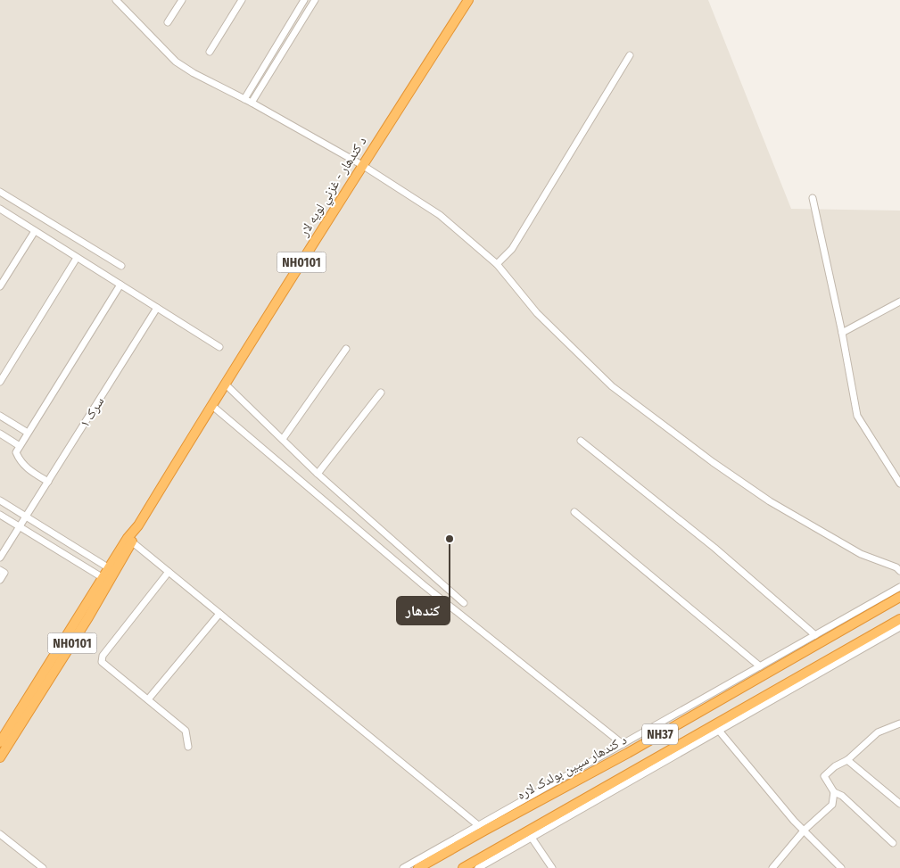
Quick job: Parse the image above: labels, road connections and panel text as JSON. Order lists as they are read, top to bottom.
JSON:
{
  "streets": {
    "highway": [
      "د کندهار - غزني لويه لار",
      "NH0101",
      "NH37",
      "د کندهار سپین بولدک لاره"
    ],
    "street": ["سرک ۱"]
  },
  "places": ["کندهار"]
}
